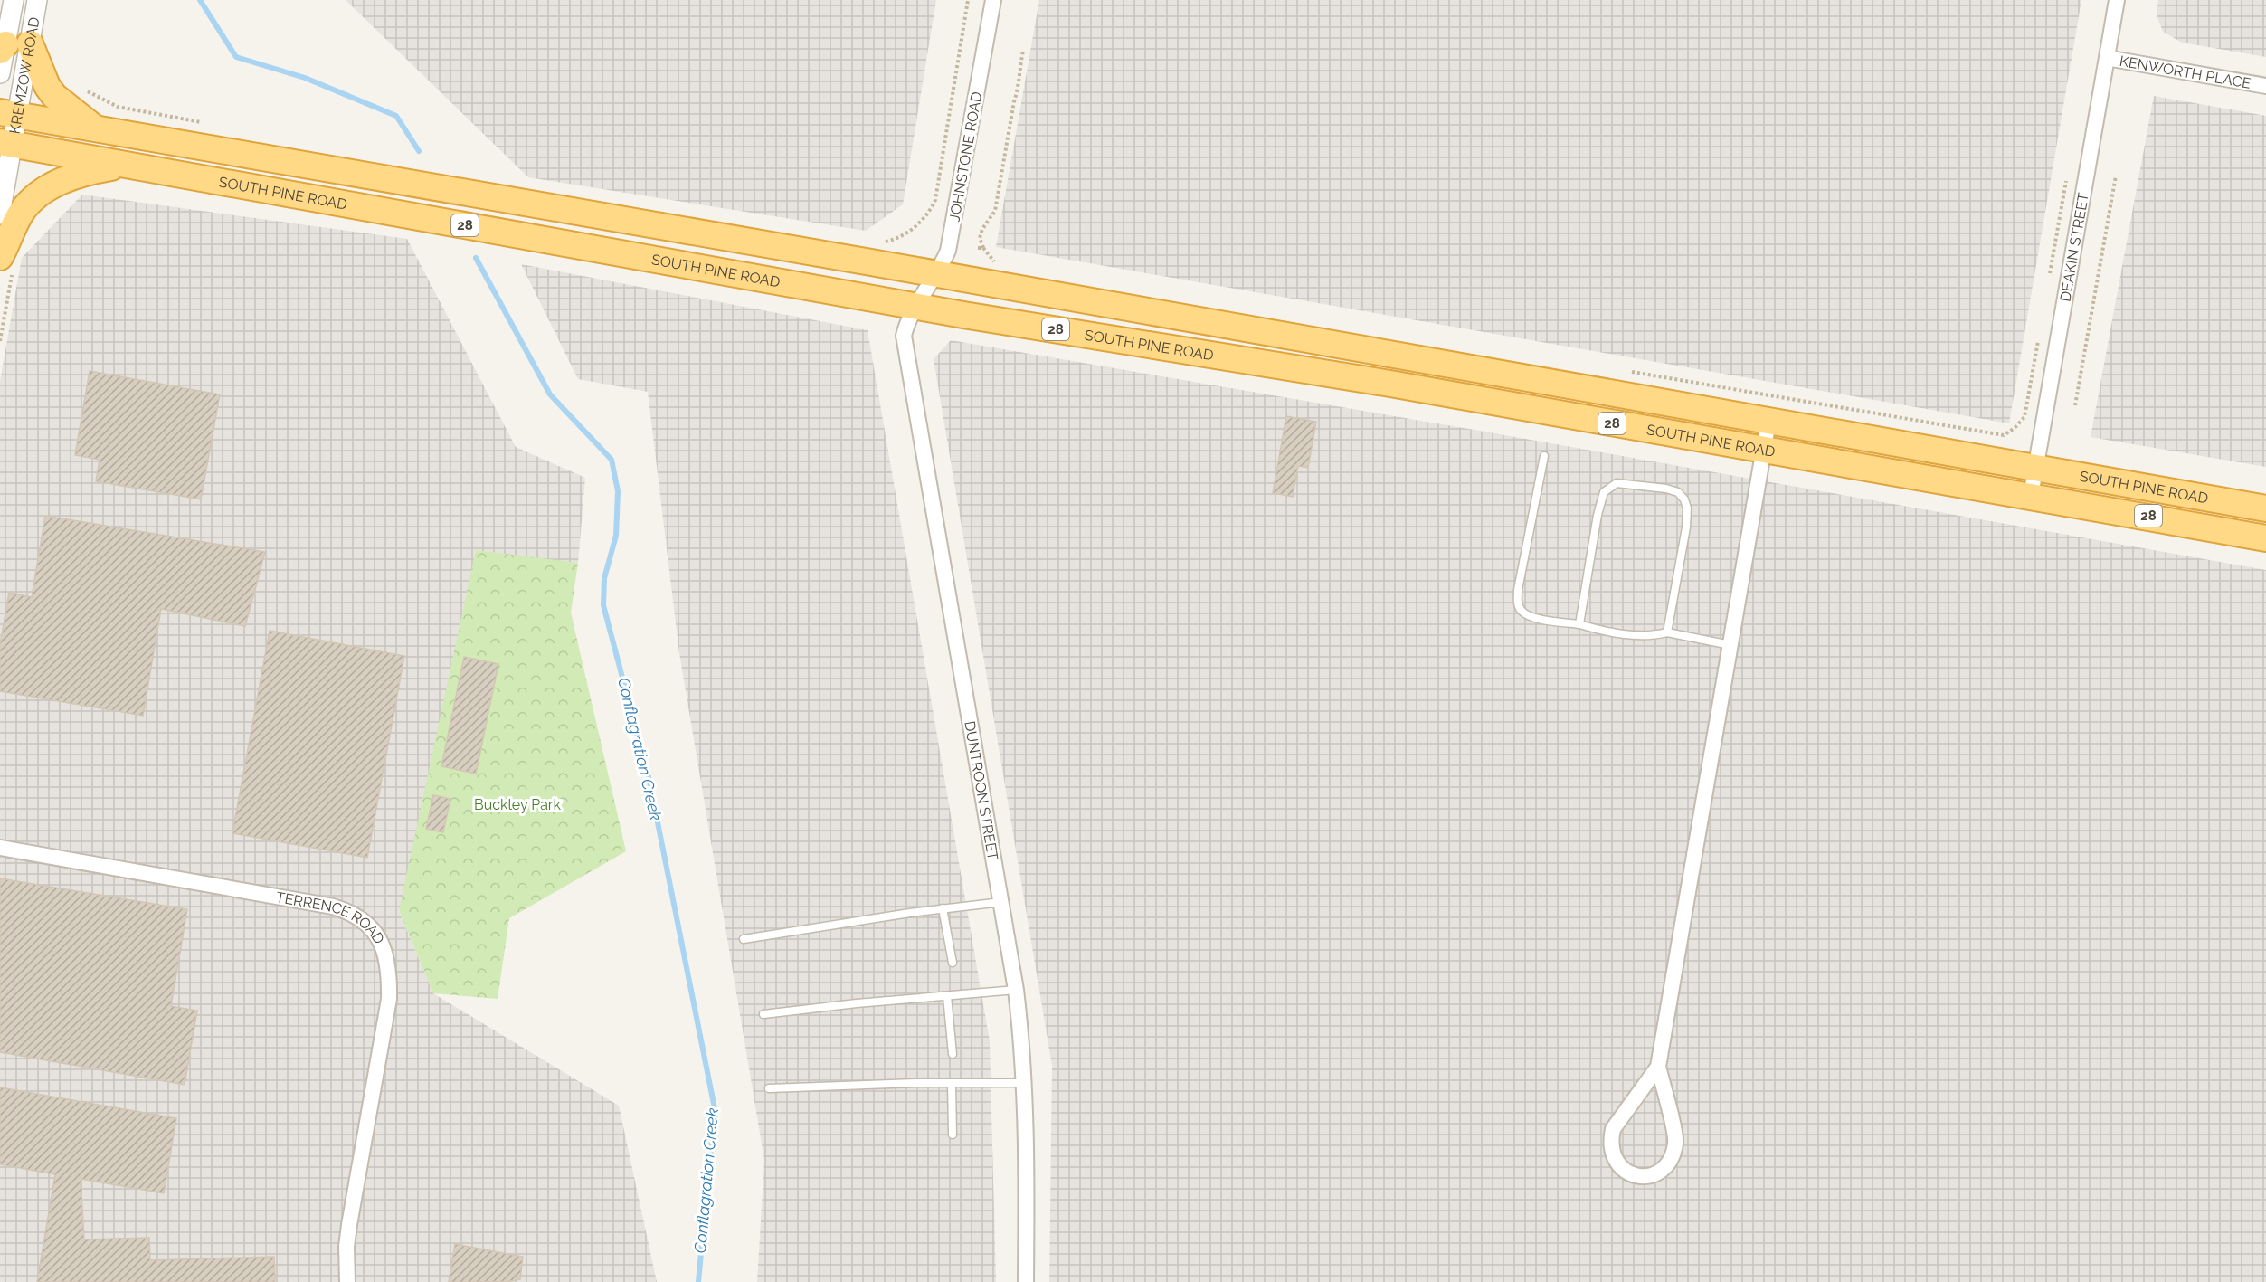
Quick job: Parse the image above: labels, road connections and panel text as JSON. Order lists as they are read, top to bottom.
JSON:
{
  "streets": {
    "highway": ["SOUTH PINE ROAD", "28"],
    "street": [
      "KENWORTH PLACE",
      "KREMZOW ROAD",
      "JOHNSTONE ROAD",
      "DEAKIN STREET",
      "DUNTROON STREET",
      "TERRENCE ROAD"
    ]
  },
  "crossings": [
    ["KENWORTH PLACE", "DEAKIN STREET"],
    ["KREMZOW ROAD", "SOUTH PINE ROAD"],
    ["JOHNSTONE ROAD", "SOUTH PINE ROAD"],
    ["JOHNSTONE ROAD", "DUNTROON STREET"],
    ["SOUTH PINE ROAD", "DEAKIN STREET"],
    ["SOUTH PINE ROAD", "DUNTROON STREET"]
  ],
  "water": ["Conflagration Creek"],
  "parks": ["Buckley Park"]
}
